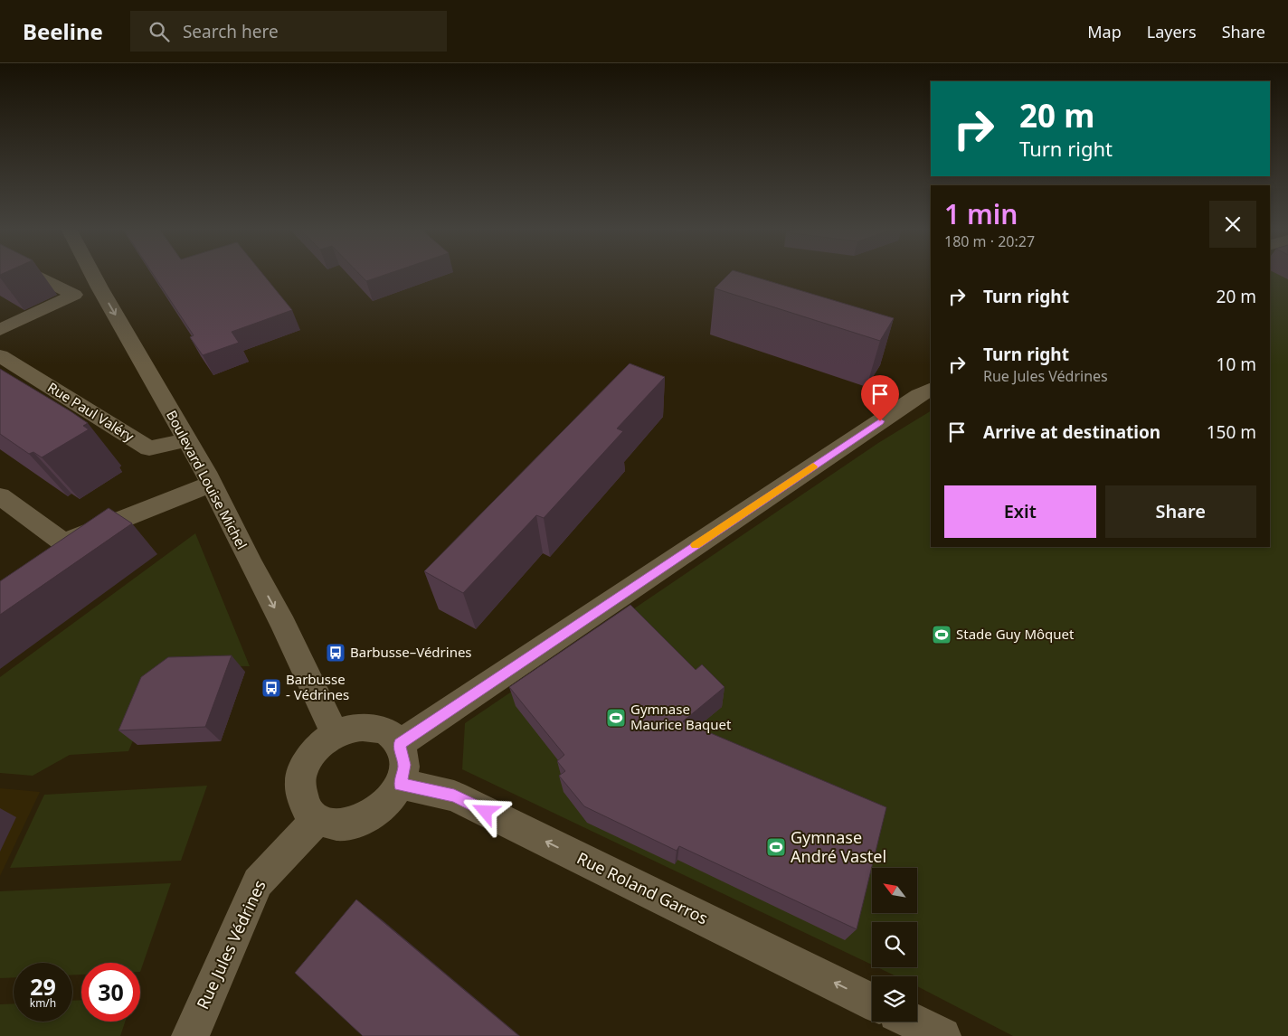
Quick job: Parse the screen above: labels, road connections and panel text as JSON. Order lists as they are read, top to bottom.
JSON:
{
  "streets": {
    "street": [
      "Rue Paul Valéry",
      "Boulevard Louise Michel",
      "Rue Roland Garros",
      "Rue Jules Védrines"
    ]
  },
  "crossings": [
    ["Rue Paul Valéry", "Boulevard Louise Michel"],
    ["Boulevard Louise Michel", "Rue Roland Garros"],
    ["Boulevard Louise Michel", "Rue Jules Védrines"],
    ["Rue Roland Garros", "Rue Jules Védrines"]
  ],
  "one_way": ["Boulevard Louise Michel", "Rue Roland Garros"],
  "places": {
    "sports": ["Stade Guy Môquet", "Gymnase Maurice Baquet", "Gymnase André Vastel"],
    "bus stop": ["Barbusse–Védrines", "Barbusse - Védrines"]
  },
  "north": "top left",
  "page": {
    "header": "Beeline",
    "search": "Search here",
    "nav": ["Map", "Layers", "Share"],
    "turn": ["20 m", "Turn right"],
    "heading": ["1 min", "180 m · 20:27"],
    "list": [
      {
        "name": "Turn right",
        "value": "20 m"
      },
      {
        "name": "Turn right",
        "note": "Rue Jules Védrines",
        "value": "10 m"
      },
      {
        "name": "Arrive at destination",
        "value": "150 m"
      }
    ],
    "buttons": ["Exit", "Share"],
    "speed": "29 km/h",
    "limit": "30"
  }
}
